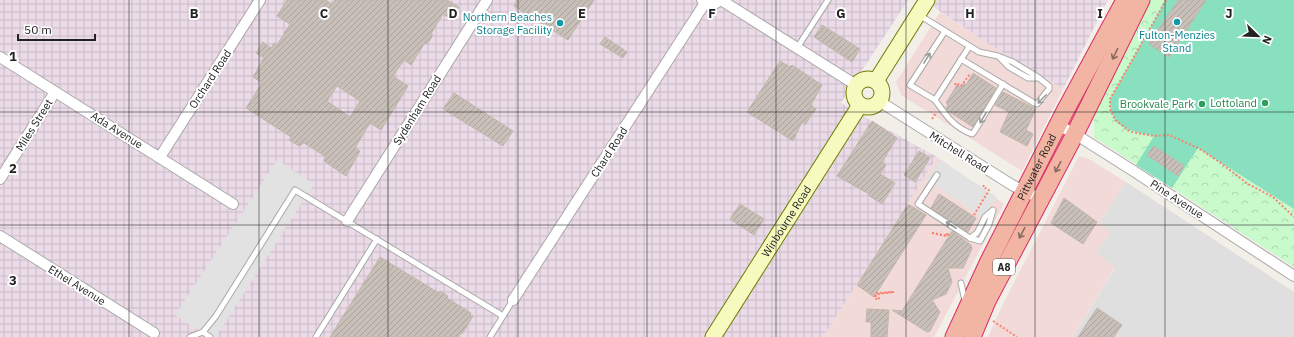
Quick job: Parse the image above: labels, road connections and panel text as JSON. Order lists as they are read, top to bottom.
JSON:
{
  "streets": {
    "highway": ["Pittwater Road", "A8"],
    "main road": ["Winbourne Road"],
    "street": [
      "Orchard Road",
      "Sydenham Road",
      "Miles Street",
      "Ada Avenue",
      "Chard Road",
      "Mitchell Road",
      "Pine Avenue",
      "Ethel Avenue"
    ]
  },
  "crossings": [
    ["Orchard Road", "Ada Avenue"],
    ["Miles Street", "Ada Avenue"],
    ["Mitchell Road", "Pittwater Road"],
    ["Mitchell Road", "Winbourne Road"],
    ["Pittwater Road", "Pine Avenue"]
  ],
  "places": [
    "Fulton-Menzies Stand",
    "Northern Beaches Storage Facility",
    "Lottoland",
    "Brookvale Park"
  ],
  "scale_bar": "50 m",
  "north": "bottom right",
  "grid": {
    "columns": [
      "B",
      "C",
      "D",
      "E",
      "F",
      "G",
      "H",
      "I",
      "J"
    ],
    "rows": ["1", "2", "3"]
  }
}
